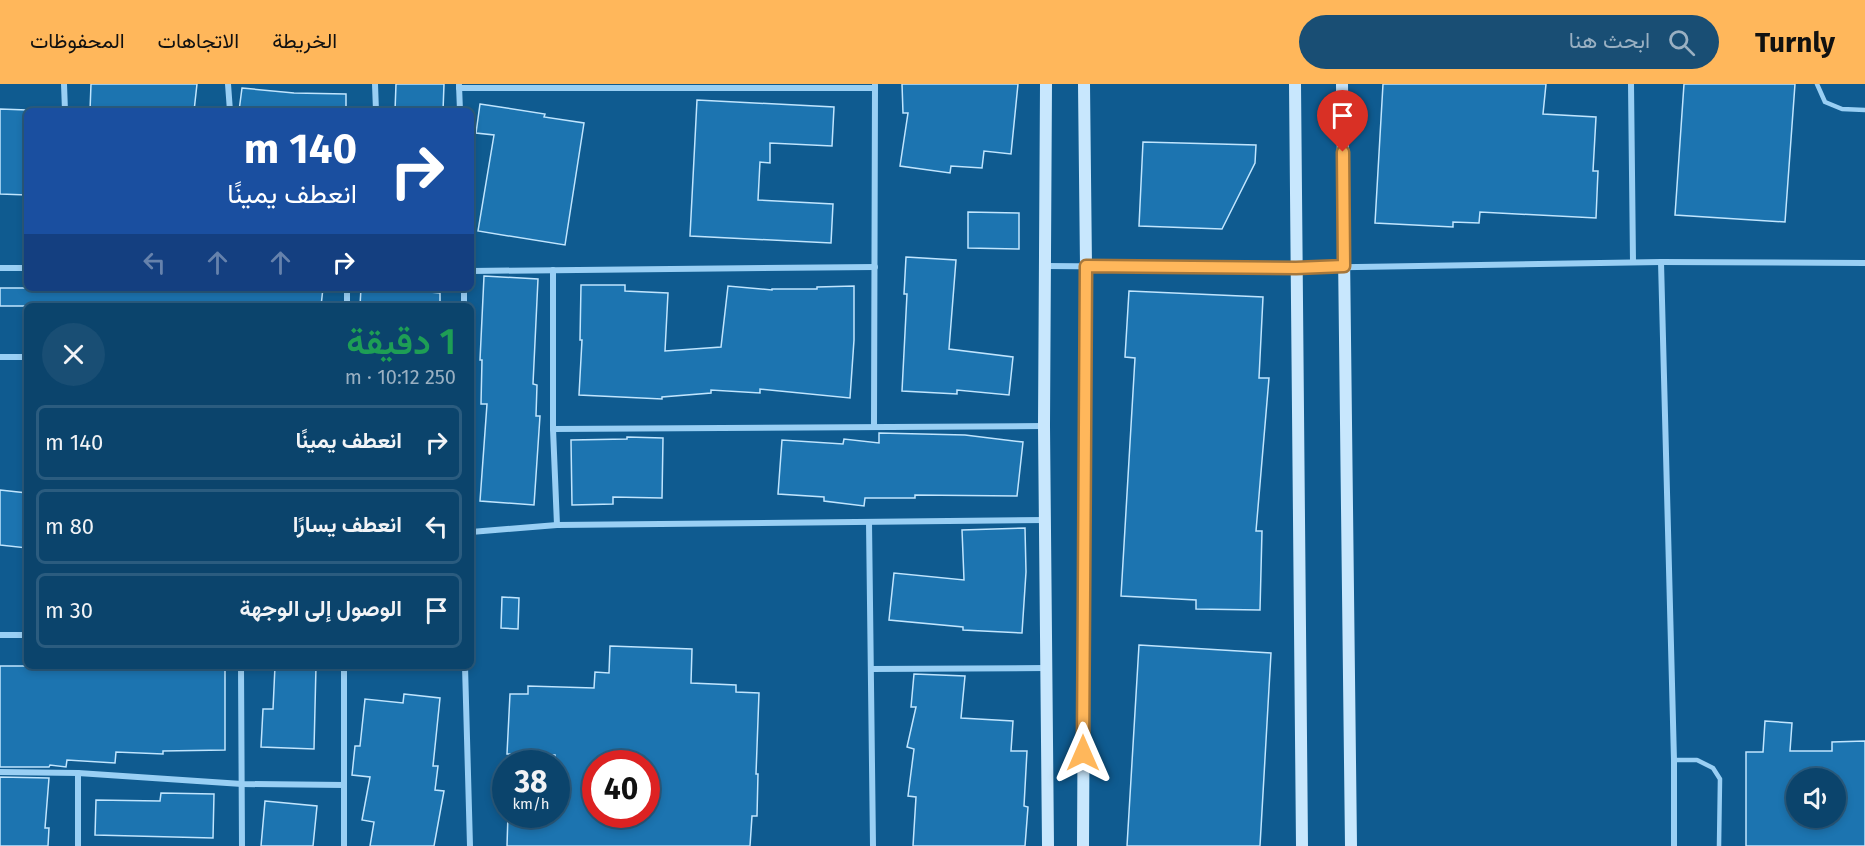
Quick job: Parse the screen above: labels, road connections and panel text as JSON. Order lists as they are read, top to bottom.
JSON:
{
  "page": {
    "header": "Turnly",
    "search": "ابحث هنا",
    "nav": ["الخريطة", "الاتجاهات", "المحفوظات"],
    "turn": ["140 m", "انعطف يمينًا"],
    "heading": ["1 دقيقة", "250 m · 10:12"],
    "list": [
      {
        "name": "انعطف يمينًا",
        "value": "140 m"
      },
      {
        "name": "انعطف يسارًا",
        "value": "80 m"
      },
      {
        "name": "الوصول إلى الوجهة",
        "value": "30 m"
      }
    ],
    "speed": "38 km/h",
    "limit": "40"
  }
}
